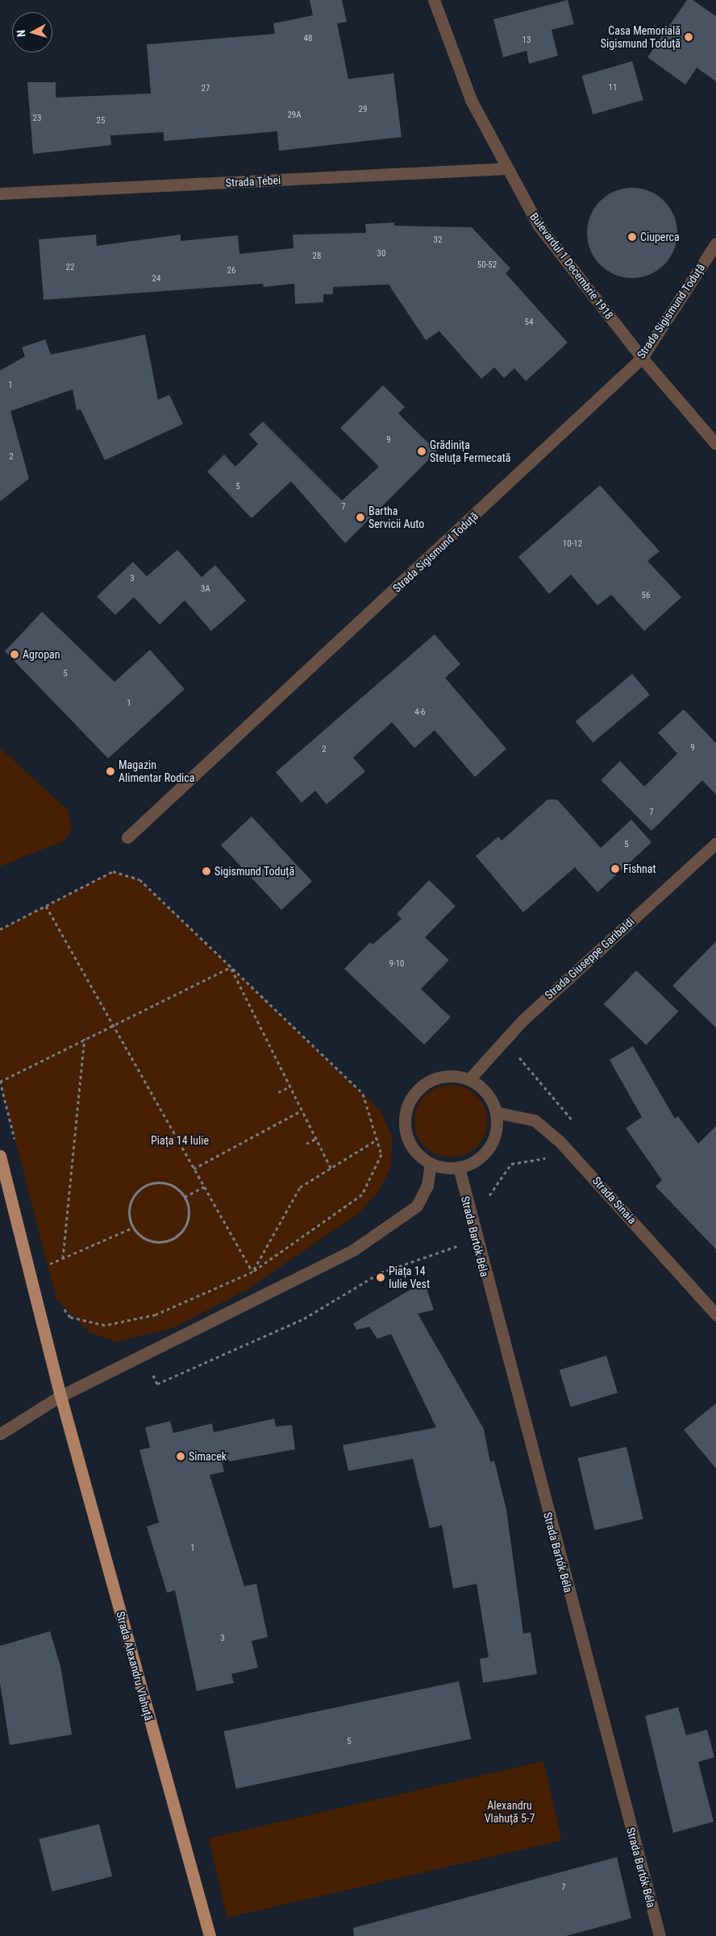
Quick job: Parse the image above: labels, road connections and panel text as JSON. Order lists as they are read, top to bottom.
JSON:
{
  "streets": {
    "main road": ["Strada Alexandru Vlahuță"],
    "street": [
      "Strada Țebei",
      "Bulevardul 1 Decembrie 1918",
      "Strada Sigismund Toduță",
      "Strada Giuseppe Garibaldi",
      "Strada Sinaia",
      "Strada Bartók Béla"
    ]
  },
  "crossings": [
    ["Strada Țebei", "Bulevardul 1 Decembrie 1918"],
    ["Bulevardul 1 Decembrie 1918", "Strada Sigismund Toduță"],
    ["Strada Giuseppe Garibaldi", "Strada Sinaia"],
    ["Strada Giuseppe Garibaldi", "Strada Bartók Béla"],
    ["Strada Sinaia", "Strada Bartók Béla"]
  ],
  "parks": ["Piața 14 Iulie", "Alexandru Vlahuță 5-7"],
  "places": [
    "Casa Memorială Sigismund Toduță",
    "Ciuperca",
    "Grădinița Steluța Fermecată",
    "Bartha Servicii Auto",
    "Agropan",
    "Magazin Alimentar Rodica",
    "Fishnat",
    "Sigismund Toduță",
    "Piața 14 Iulie Vest",
    "Simacek"
  ],
  "house_numbers": [
    "48",
    "13",
    "11",
    "27",
    "29",
    "29A",
    "23",
    "25",
    "32",
    "30",
    "28",
    "50-52",
    "22",
    "26",
    "24",
    "54",
    "1",
    "9",
    "2",
    "5",
    "7",
    "10-12",
    "3",
    "3A",
    "56",
    "5",
    "1",
    "4-6",
    "9",
    "2",
    "7",
    "5",
    "9-10",
    "1",
    "3",
    "5",
    "7"
  ],
  "north": "left"
}
